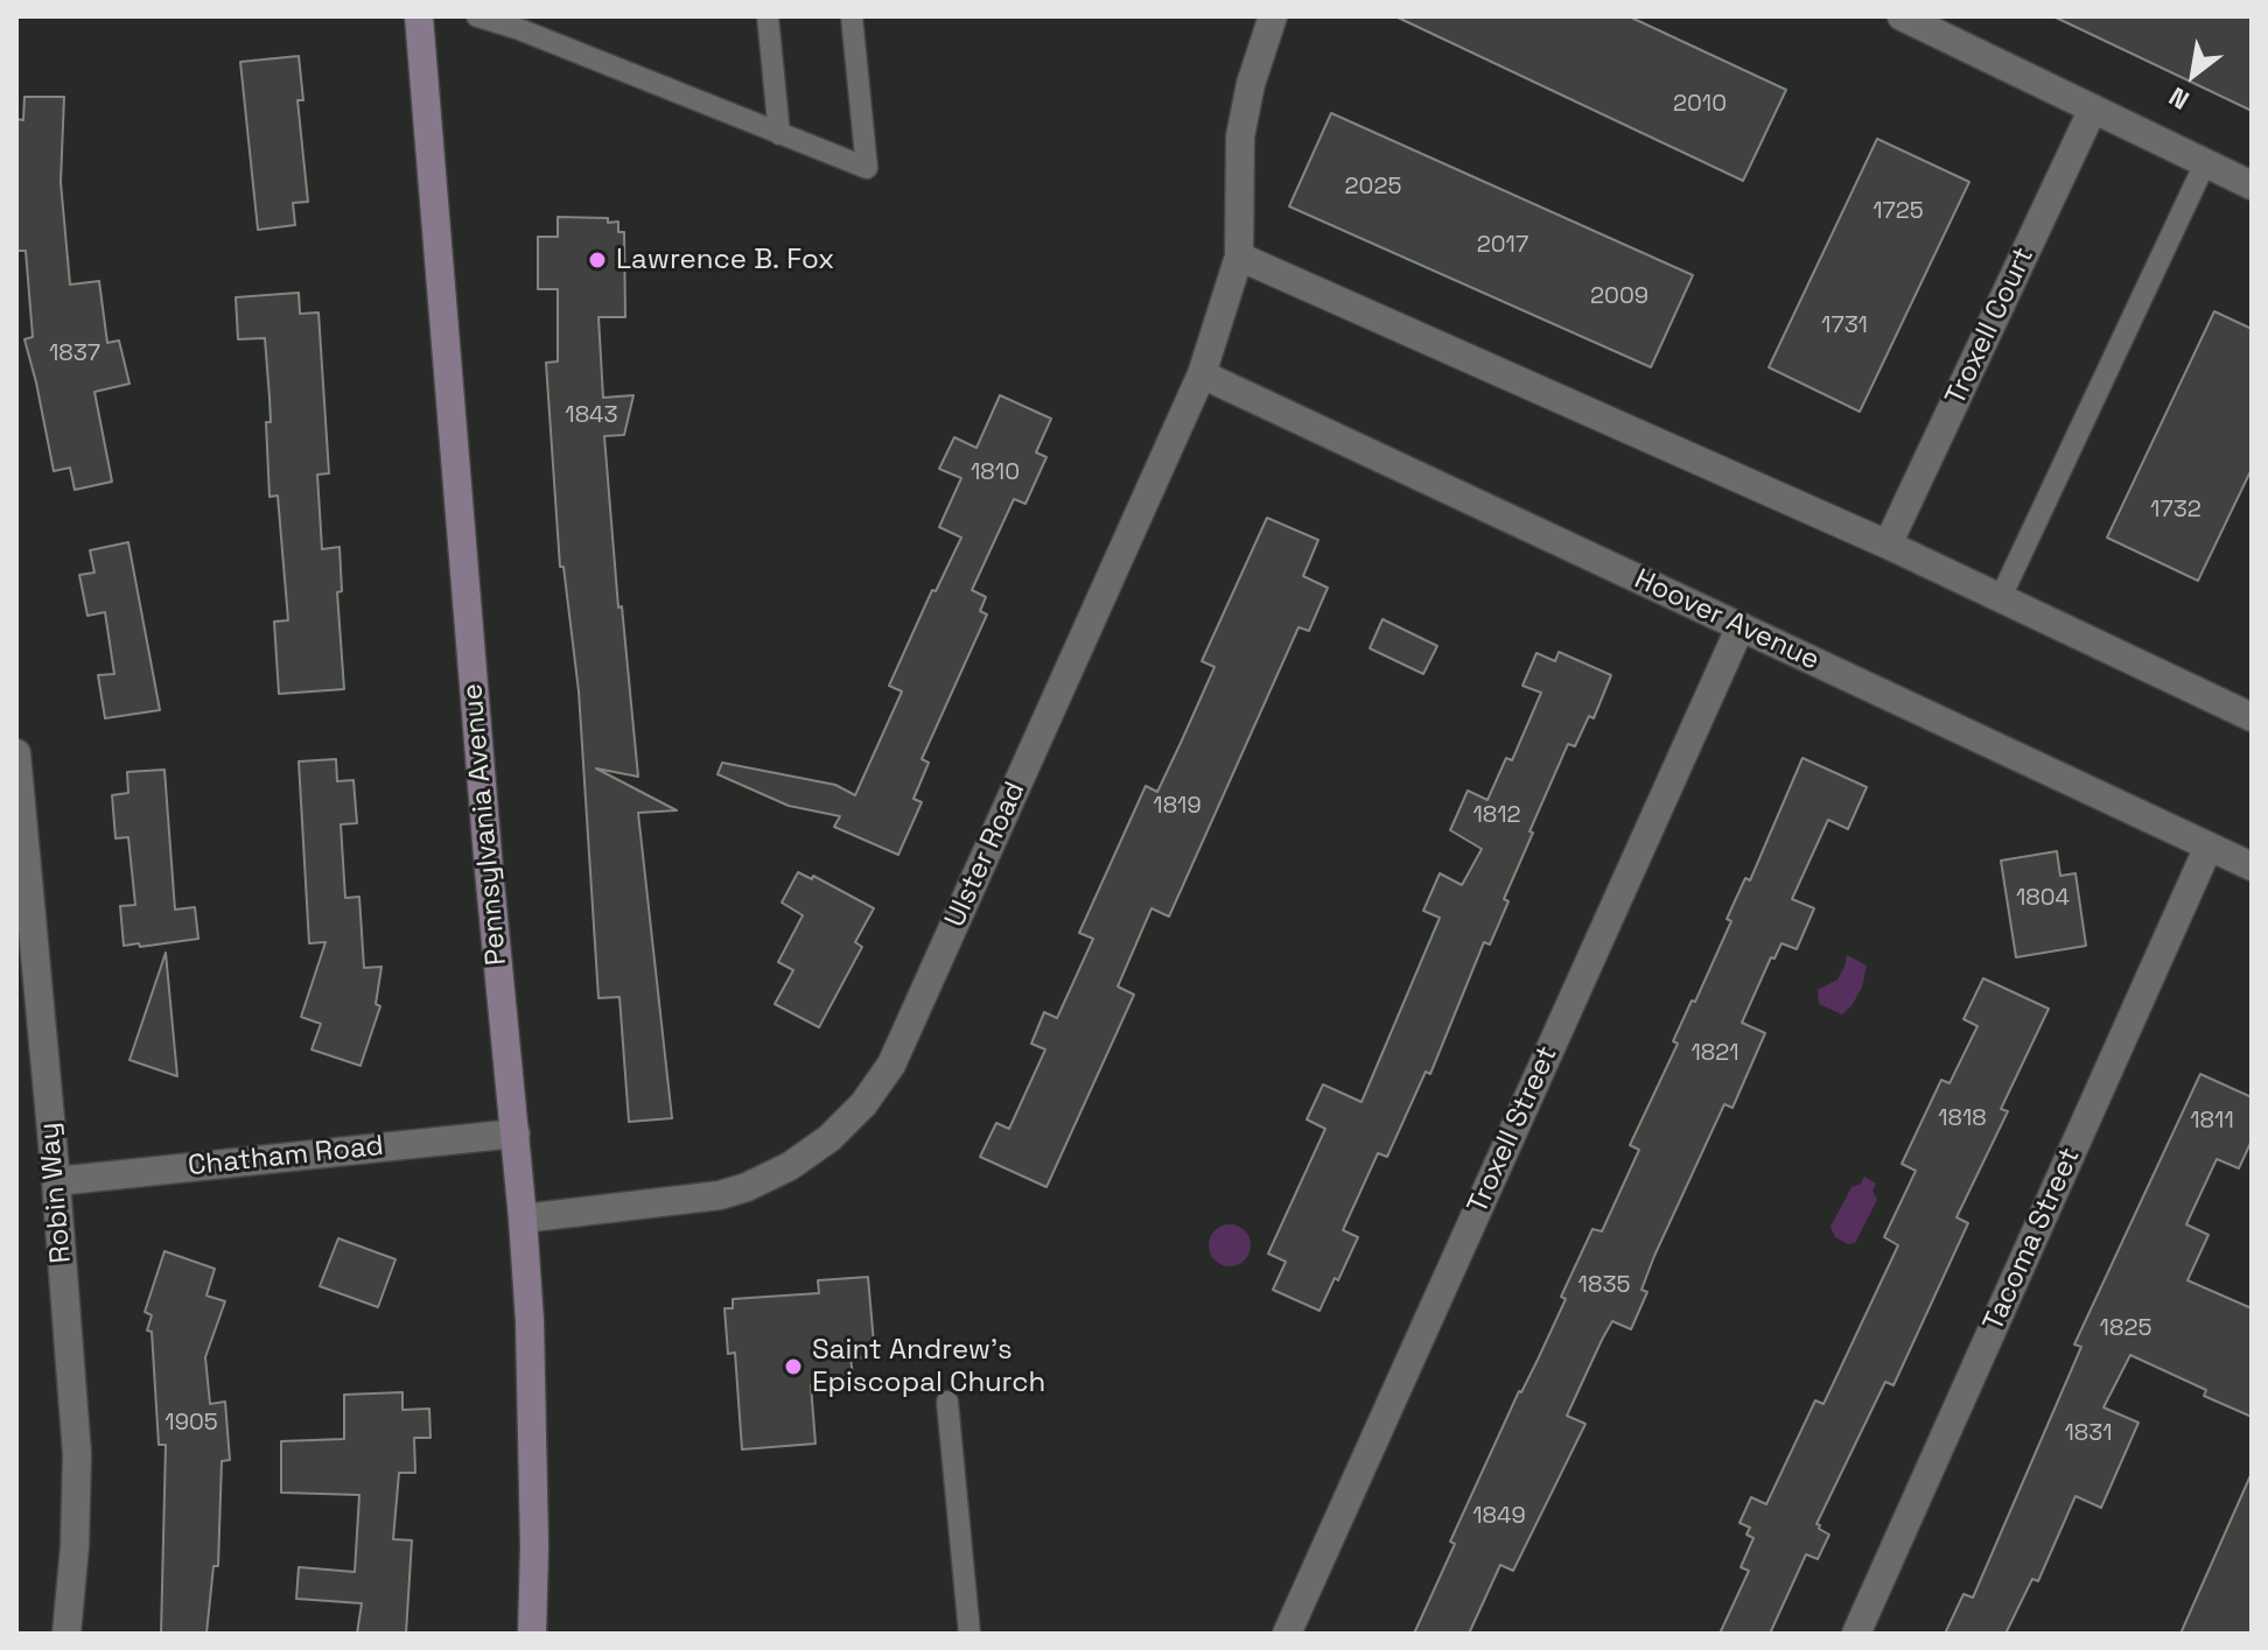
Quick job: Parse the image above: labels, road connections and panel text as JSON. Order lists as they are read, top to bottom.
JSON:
{
  "streets": {
    "street": [
      "Troxell Court",
      "Hoover Avenue",
      "Pennsylvania Avenue",
      "Ulster Road",
      "Troxell Street",
      "Chatham Road",
      "Robin Way",
      "Tacoma Street"
    ]
  },
  "crossings": [
    ["Hoover Avenue", "Ulster Road"],
    ["Hoover Avenue", "Troxell Street"],
    ["Hoover Avenue", "Tacoma Street"],
    ["Pennsylvania Avenue", "Ulster Road"],
    ["Pennsylvania Avenue", "Chatham Road"],
    ["Chatham Road", "Robin Way"]
  ],
  "places": ["Lawrence B. Fox", "Saint Andrew's Episcopal Church"],
  "house_numbers": [
    "2010",
    "2025",
    "1725",
    "2017",
    "2009",
    "1731",
    "1837",
    "1843",
    "1810",
    "1732",
    "1819",
    "1812",
    "1804",
    "1821",
    "1818",
    "1811",
    "1835",
    "1825",
    "1905",
    "1831",
    "1849"
  ],
  "north": "bottom left"
}
